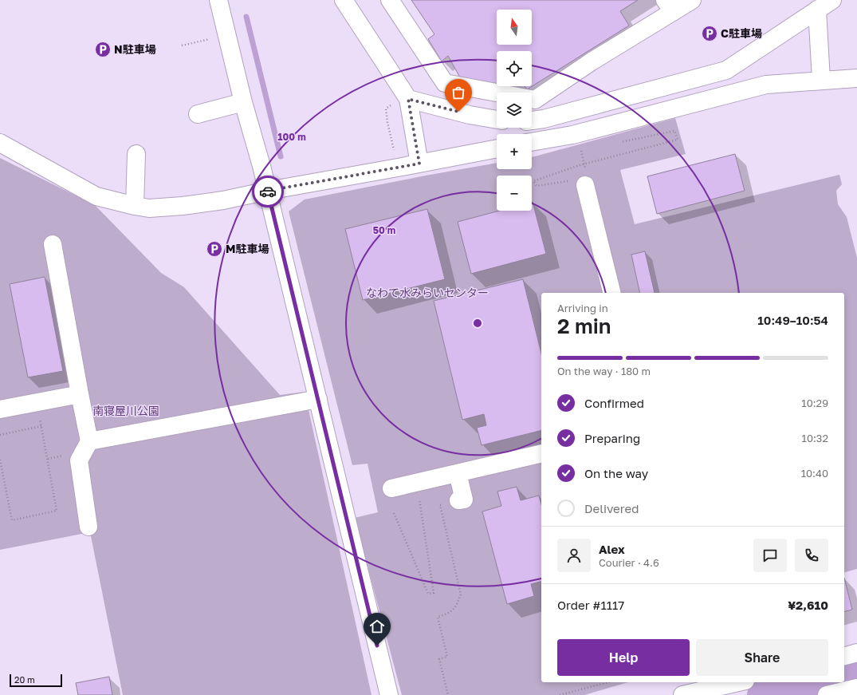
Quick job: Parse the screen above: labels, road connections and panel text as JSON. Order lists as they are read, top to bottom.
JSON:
{
  "parks": ["なわて水みらいセンター", "南寝屋川公園"],
  "places": {
    "parking": ["C駐車場", "N駐車場", "M駐車場"]
  },
  "scale_bar": "20 m",
  "north": "top",
  "page": {
    "map_buttons": ["+", "−"],
    "heading": ["2 min", "Arriving in", "10:49–10:54"],
    "panel": [
      "Alex",
      "Courier · 4.6",
      "Order #1117",
      "¥2,610"
    ],
    "bar": "On the way · 180 m",
    "list": [
      ["Confirmed", "10:29"],
      ["Preparing", "10:32"],
      ["On the way", "10:40"],
      "Delivered"
    ],
    "buttons": ["Help", "Share"],
    "scale": "20 m"
  },
  "rings": ["100 m", "50 m"]
}
